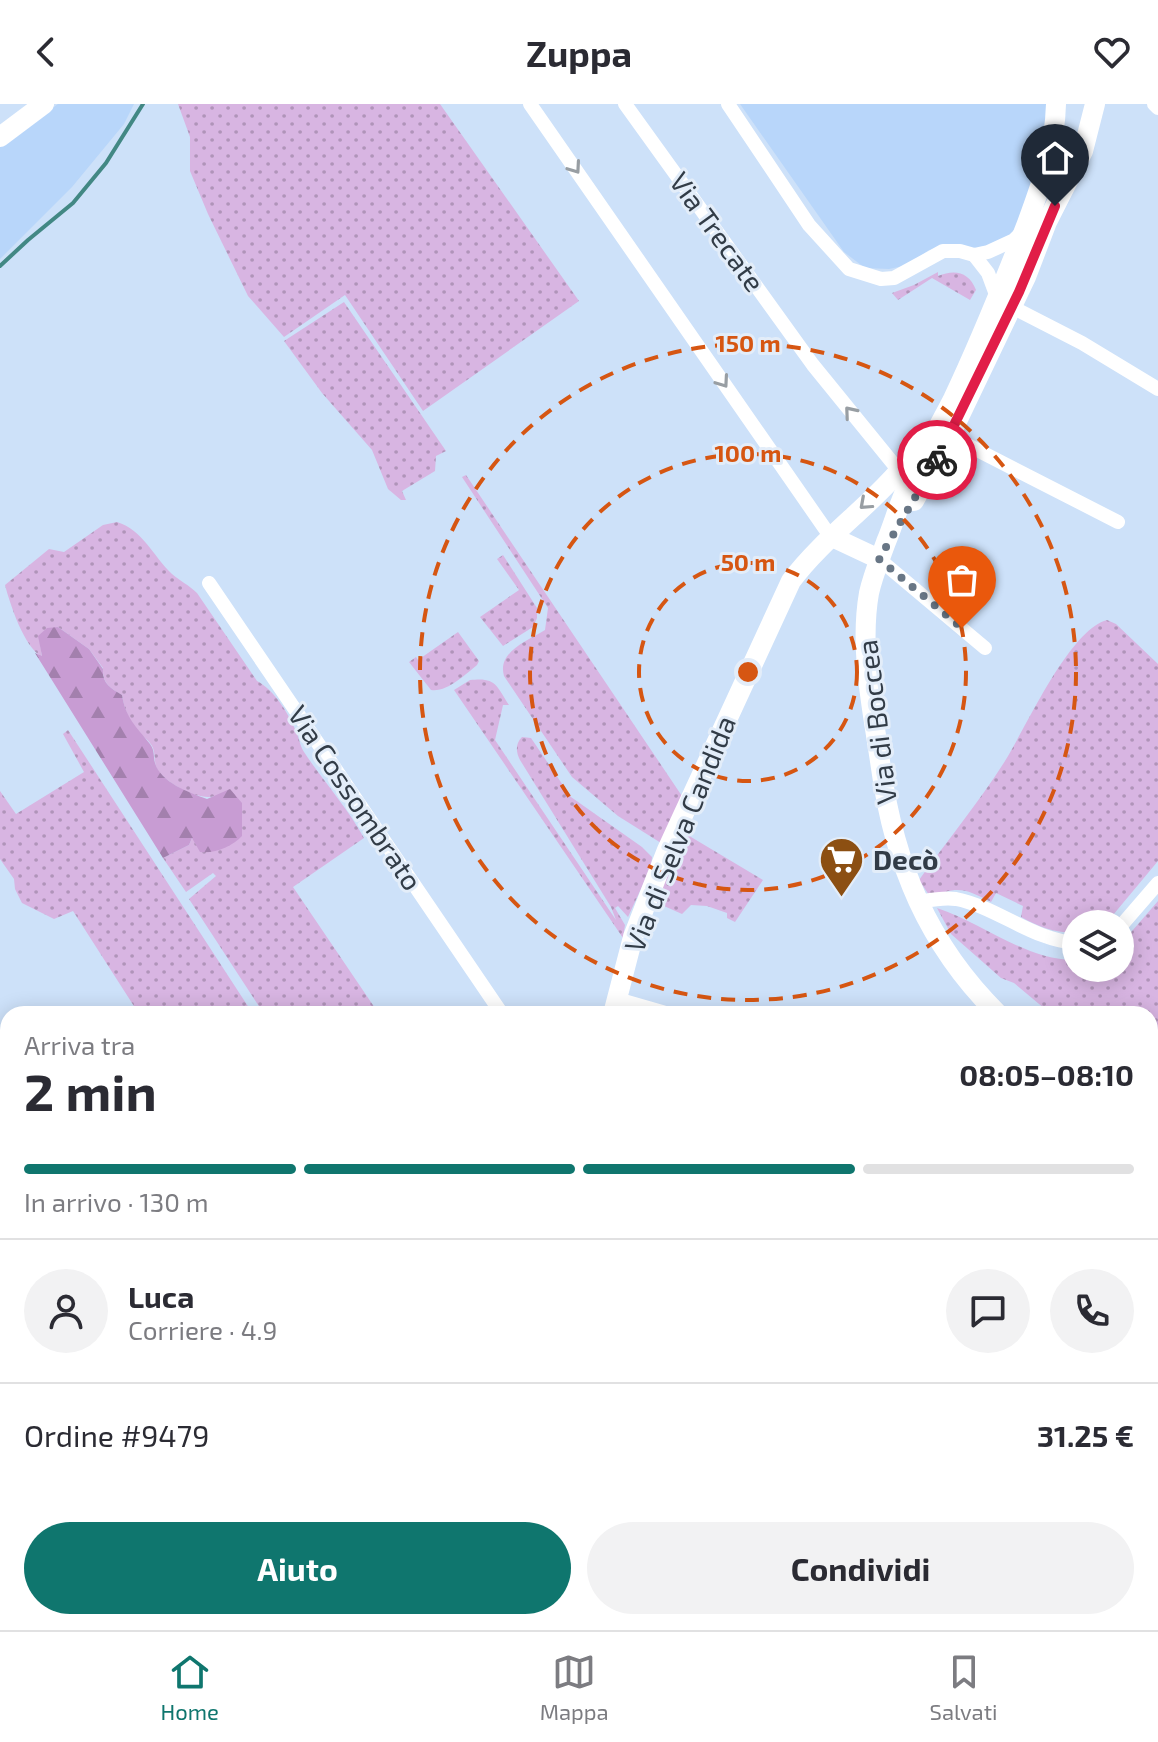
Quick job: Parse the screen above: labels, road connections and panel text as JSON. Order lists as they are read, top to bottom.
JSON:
{
  "streets": {
    "main road": ["Via di Boccea", "Via di Selva Candida"],
    "street": ["Via Trecate", "Via Cossombrato"]
  },
  "crossings": [
    ["Via Trecate", "Via di Selva Candida"],
    ["Via di Boccea", "Via di Selva Candida"]
  ],
  "places": {
    "supermarket": ["Decò"]
  },
  "page": {
    "header": "Zuppa",
    "heading": ["2 min", "Arriva tra", "08:05–08:10"],
    "panel": [
      "Luca",
      "Corriere · 4.9",
      "Ordine #9479",
      "31.25 €"
    ],
    "bar": "In arrivo · 130 m",
    "buttons": ["Aiuto", "Condividi"],
    "tabs": ["Home", "Mappa", "Salvati"]
  },
  "rings": ["150 m", "100 m", "50 m"]
}
